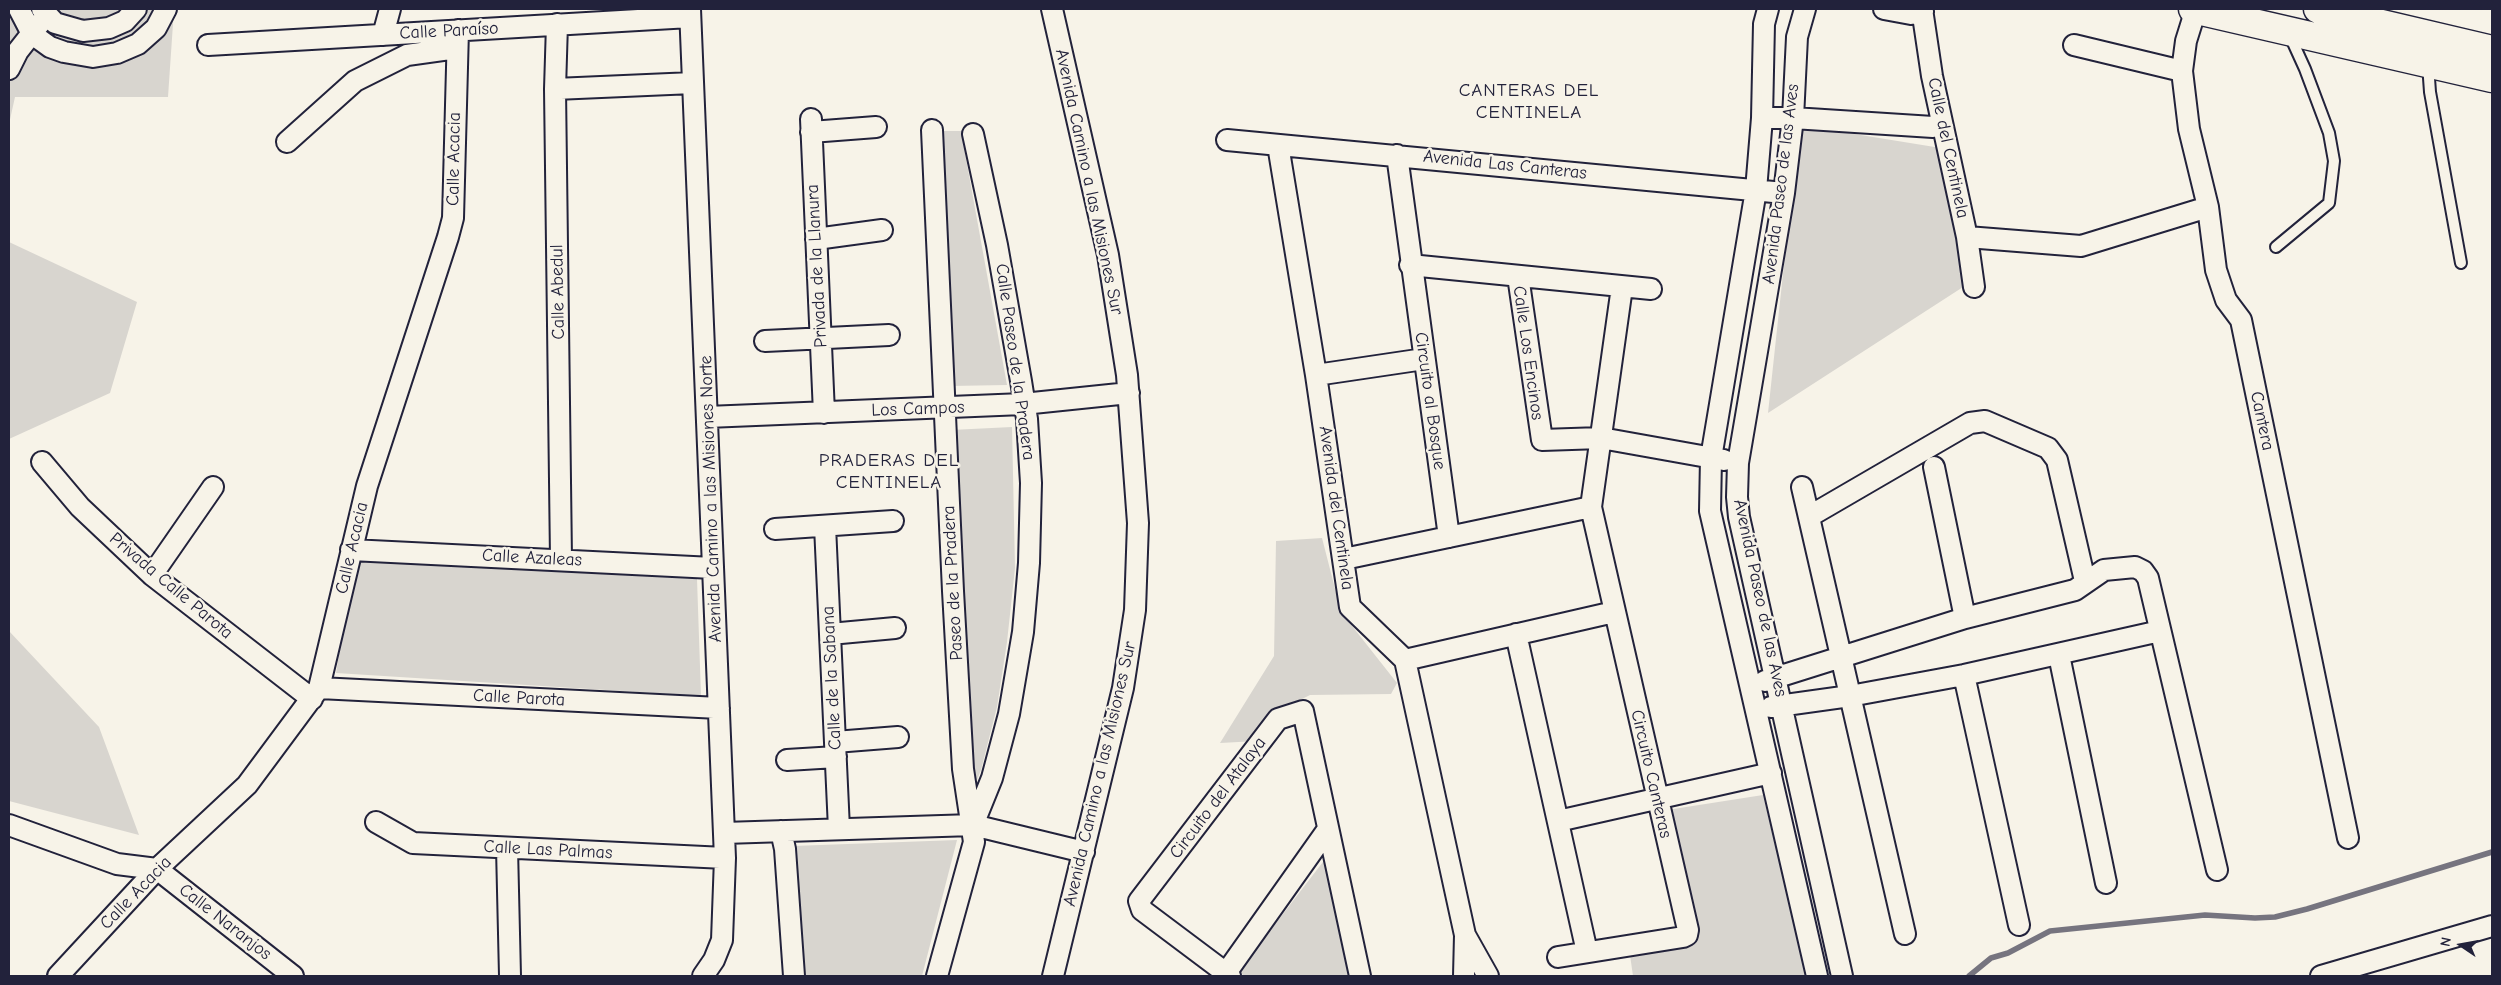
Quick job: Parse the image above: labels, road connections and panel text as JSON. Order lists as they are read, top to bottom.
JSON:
{
  "streets": {
    "street": [
      "Calle Paraíso",
      "Calle del Centinela",
      "Calle Acacia",
      "Avenida Las Canteras",
      "Avenida Camino a las Misiones Sur",
      "Avenida Paseo de las Aves",
      "Privada de la Llanura",
      "Calle Abedul",
      "Calle Los Encinos",
      "Calle Paseo de la Pradera",
      "Circuito al Bosque",
      "Los Campos",
      "Cantera",
      "Avenida Camino a las Misiones Norte",
      "Avenida del Centinela",
      "Calle Azaleas",
      "Paseo de la Pradera",
      "Privada Calle Parota",
      "Calle de la Sabana",
      "Calle Parota",
      "Circuito Canteras",
      "Circuito del Atalaya",
      "Calle Las Palmas",
      "Calle Naranjos"
    ]
  },
  "crossings": [
    ["Calle Paraíso", "Calle Acacia"],
    ["Calle Paraíso", "Calle Abedul"],
    ["Calle Paraíso", "Avenida Camino a las Misiones Norte"],
    ["Calle Acacia", "Calle Azaleas"],
    ["Calle Acacia", "Privada Calle Parota"],
    ["Calle Acacia", "Calle Parota"],
    ["Calle Acacia", "Calle Naranjos"],
    ["Avenida Las Canteras", "Avenida Paseo de las Aves"],
    ["Avenida Las Canteras", "Circuito al Bosque"],
    ["Avenida Las Canteras", "Avenida del Centinela"],
    ["Avenida Camino a las Misiones Sur", "Los Campos"],
    ["Avenida Paseo de las Aves", "Calle Los Encinos"],
    ["Privada de la Llanura", "Los Campos"],
    ["Calle Abedul", "Calle Azaleas"],
    ["Calle Paseo de la Pradera", "Los Campos"],
    ["Calle Paseo de la Pradera", "Paseo de la Pradera"],
    ["Los Campos", "Avenida Camino a las Misiones Norte"],
    ["Los Campos", "Paseo de la Pradera"],
    ["Avenida Camino a las Misiones Norte", "Calle Azaleas"],
    ["Avenida Camino a las Misiones Norte", "Calle Parota"],
    ["Avenida Camino a las Misiones Norte", "Calle Las Palmas"],
    ["Privada Calle Parota", "Calle Parota"]
  ],
  "districts": ["CANTERAS DEL CENTINELA", "PRADERAS DEL CENTINELA"],
  "north": "left"
}
